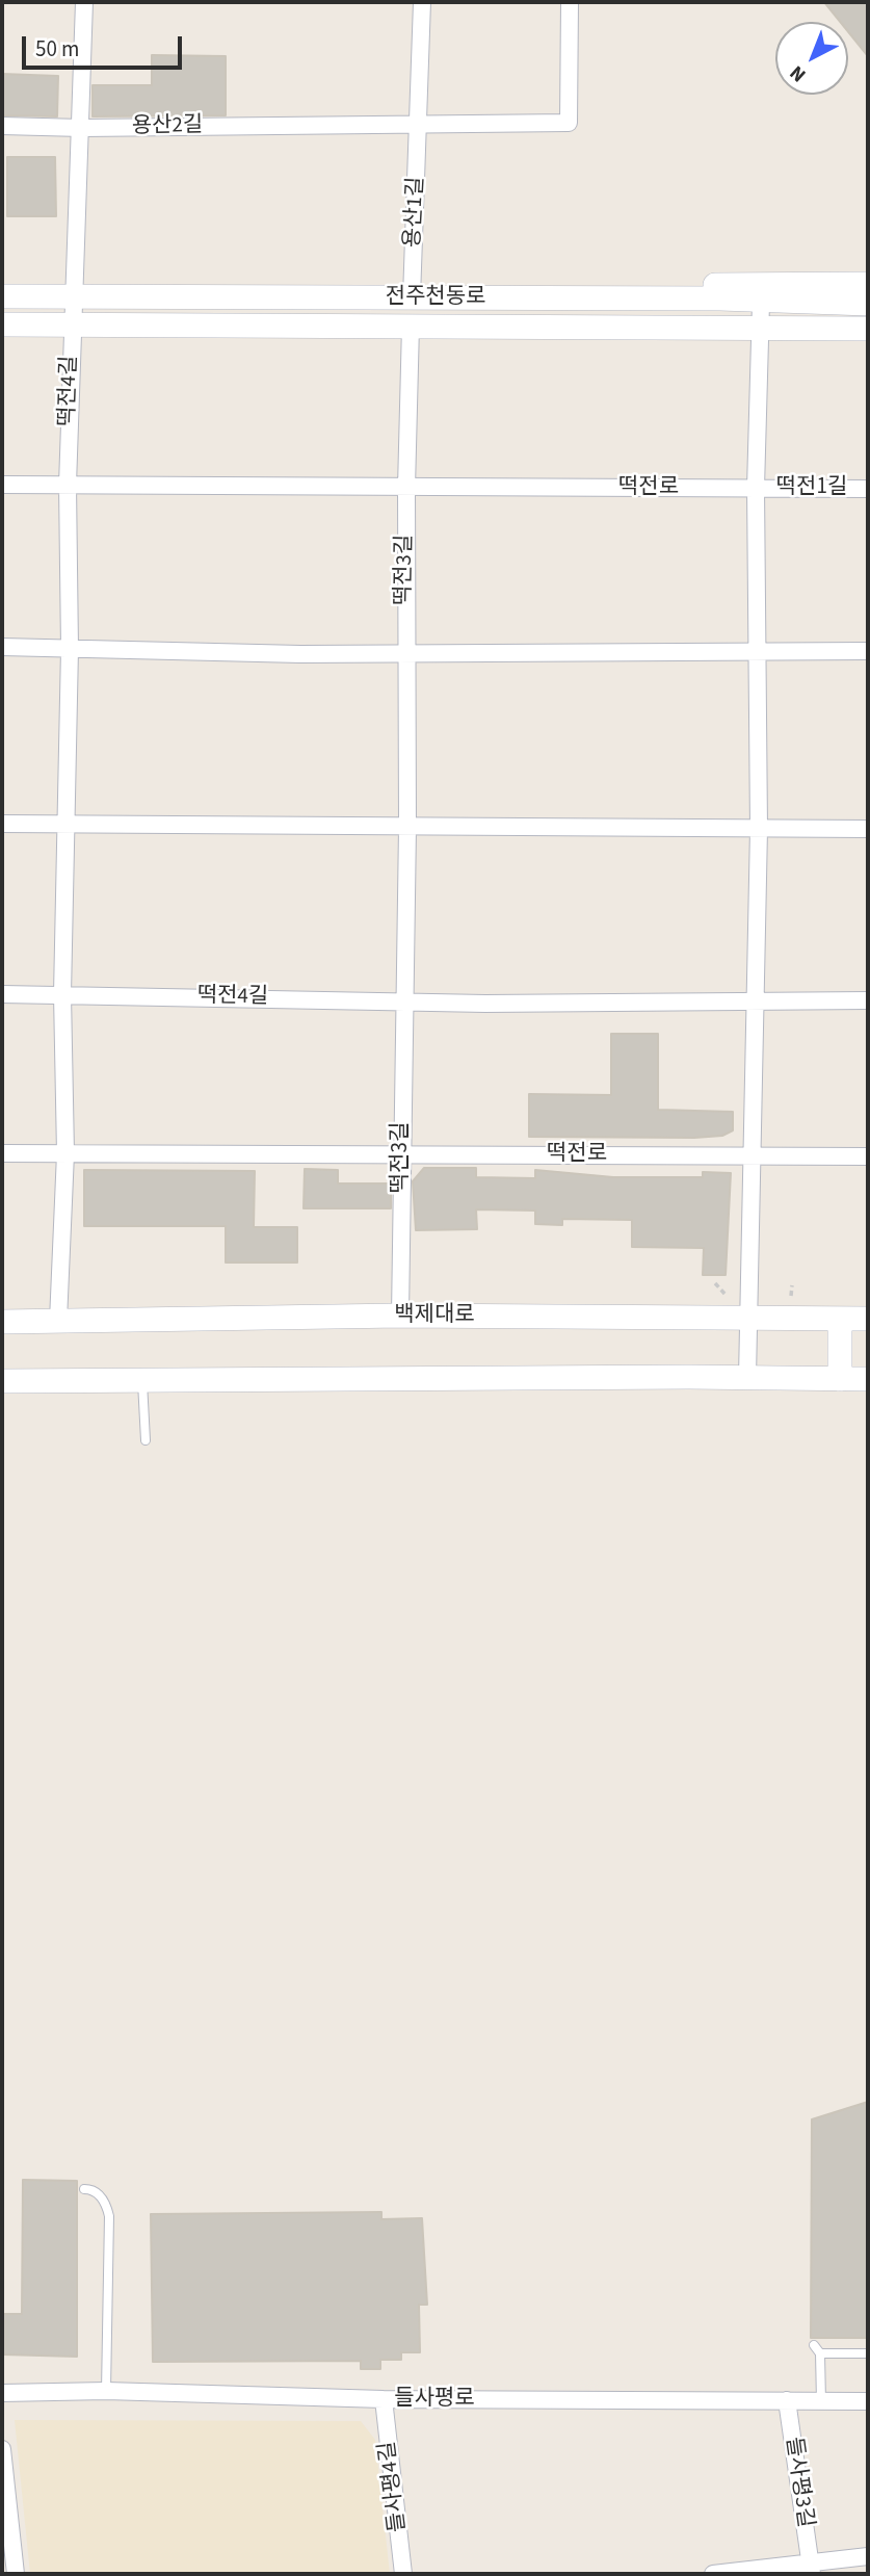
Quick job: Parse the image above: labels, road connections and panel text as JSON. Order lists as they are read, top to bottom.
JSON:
{
  "streets": {
    "street": [
      "용산2길",
      "용산1길",
      "전주천동로",
      "떡전4길",
      "떡전로",
      "떡전1길",
      "떡전3길",
      "백제대로",
      "들사평로",
      "들사평3길",
      "들사평4길"
    ]
  },
  "crossings": [
    ["용산2길", "용산1길"],
    ["용산1길", "전주천동로"],
    ["전주천동로", "떡전4길"],
    ["전주천동로", "떡전3길"],
    ["떡전4길", "떡전3길"],
    ["떡전4길", "백제대로"],
    ["떡전로", "떡전1길"],
    ["떡전로", "떡전3길"],
    ["떡전3길", "백제대로"],
    ["들사평로", "들사평3길"],
    ["들사평로", "들사평4길"]
  ],
  "scale_bar": "50 m",
  "north": "bottom left"
}
